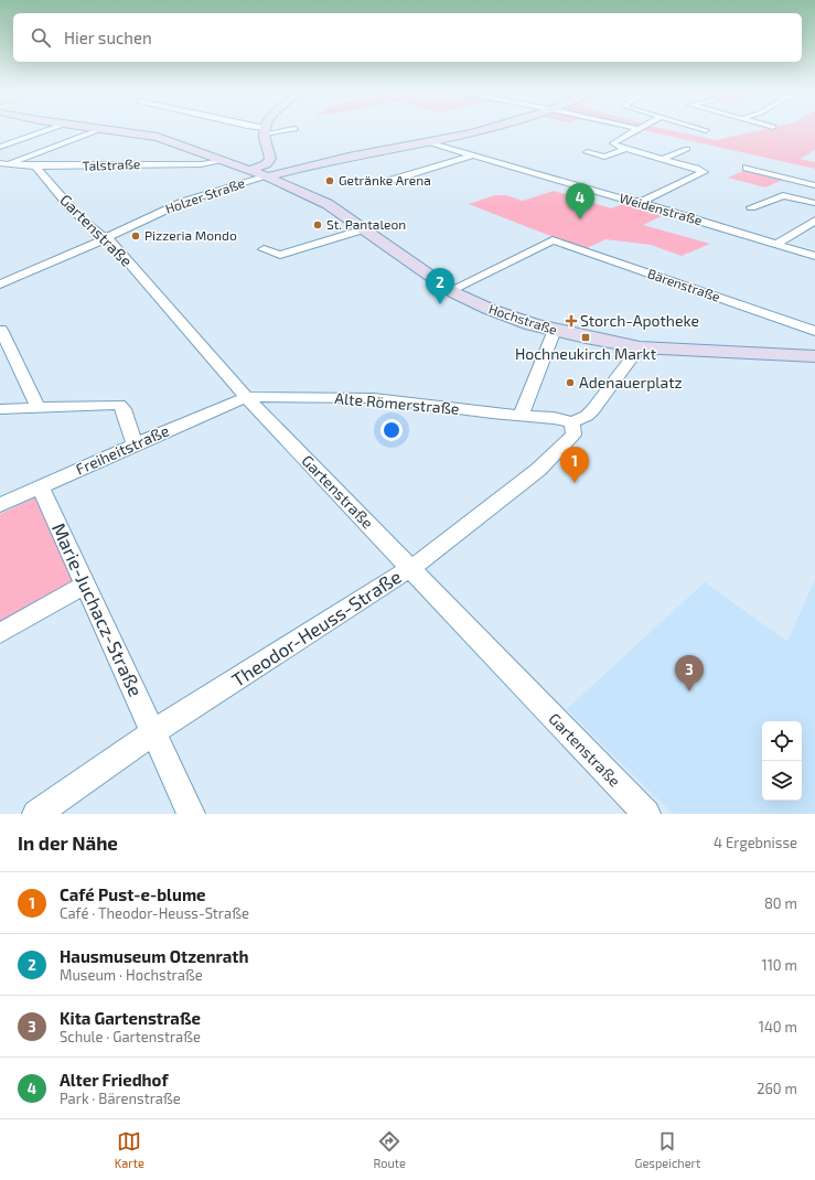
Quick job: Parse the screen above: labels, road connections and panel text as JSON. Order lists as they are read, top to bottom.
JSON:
{
  "streets": {
    "street": [
      "Talstraße",
      "Holzer Straße",
      "Weidenstraße",
      "Gartenstraße",
      "Bärenstraße",
      "Hochstraße",
      "Alte Römerstraße",
      "Freiheitstraße",
      "Marie-Juchacz-Straße",
      "Theodor-Heuss-Straße"
    ]
  },
  "crossings": [
    ["Talstraße", "Gartenstraße"],
    ["Talstraße", "Hochstraße"],
    ["Holzer Straße", "Gartenstraße"],
    ["Holzer Straße", "Hochstraße"],
    ["Gartenstraße", "Alte Römerstraße"],
    ["Gartenstraße", "Freiheitstraße"],
    ["Gartenstraße", "Theodor-Heuss-Straße"],
    ["Bärenstraße", "Hochstraße"],
    ["Alte Römerstraße", "Freiheitstraße"],
    ["Freiheitstraße", "Marie-Juchacz-Straße"],
    ["Marie-Juchacz-Straße", "Theodor-Heuss-Straße"]
  ],
  "places": {
    "other": [
      "Getränke Arena",
      "St. Pantaleon",
      "Pizzeria Mondo",
      "Adenauerplatz"
    ],
    "health": ["Storch-Apotheke"],
    "transit": ["Hochneukirch Markt"]
  },
  "page": {
    "search": "Hier suchen",
    "pins": [
      "4",
      "2",
      "1",
      "3"
    ],
    "heading": ["In der Nähe", "4 Ergebnisse"],
    "list": [
      {
        "mark": "1",
        "name": "Café Pust-e-blume",
        "note": "Café · Theodor-Heuss-Straße",
        "value": "80 m"
      },
      {
        "mark": "2",
        "name": "Hausmuseum Otzenrath",
        "note": "Museum · Hochstraße",
        "value": "110 m"
      },
      {
        "mark": "3",
        "name": "Kita Gartenstraße",
        "note": "Schule · Gartenstraße",
        "value": "140 m"
      },
      {
        "mark": "4",
        "name": "Alter Friedhof",
        "note": "Park · Bärenstraße",
        "value": "260 m"
      }
    ],
    "nav": ["Karte", "Route", "Gespeichert"]
  }
}
